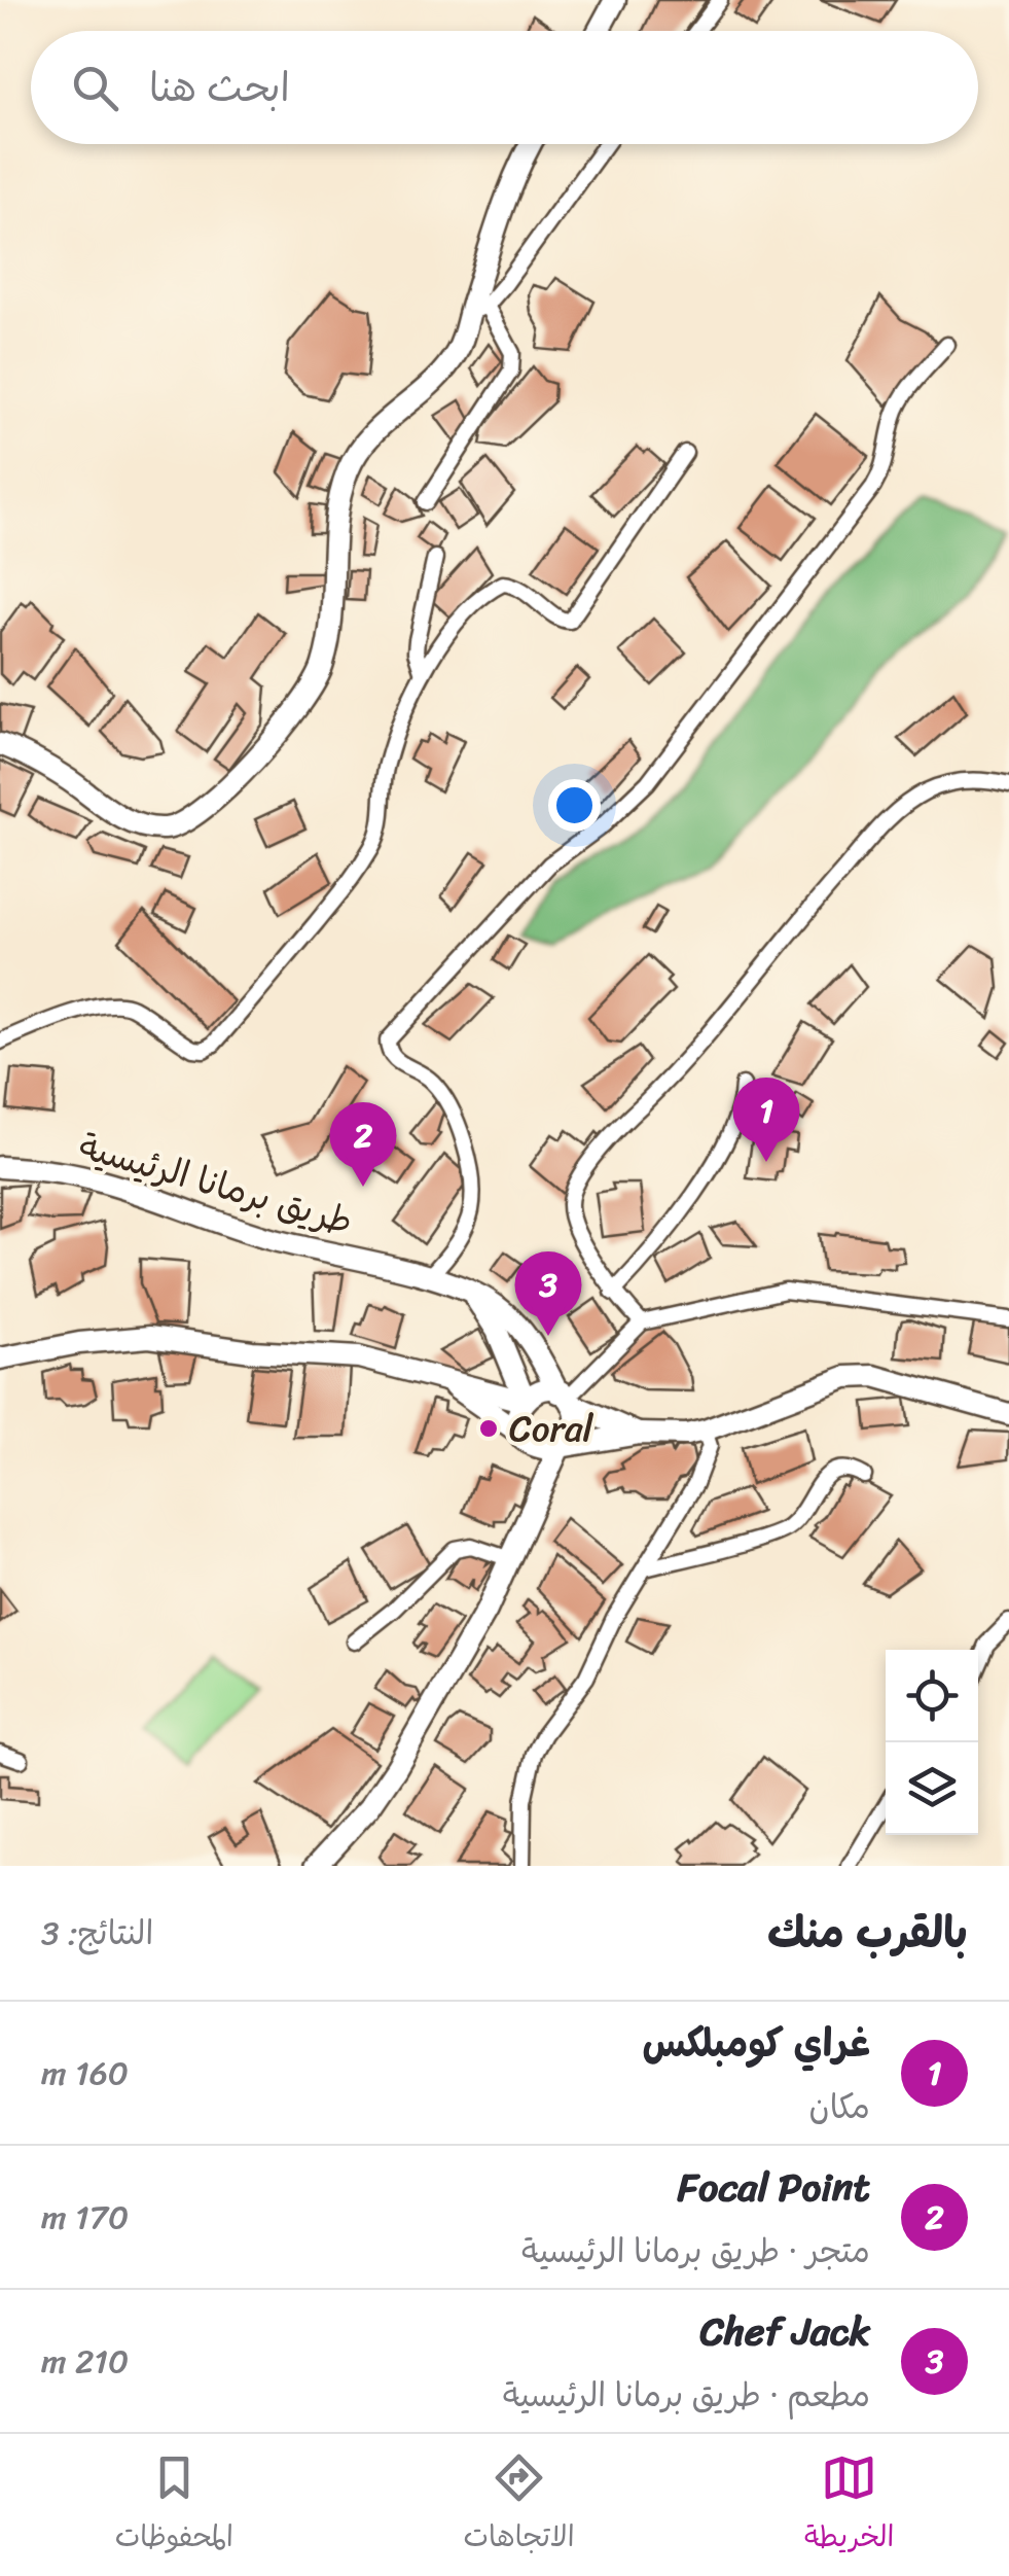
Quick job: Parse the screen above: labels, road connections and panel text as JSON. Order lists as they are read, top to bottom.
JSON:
{
  "streets": {
    "street": ["طريق برمانا الرئيسية"]
  },
  "places": ["Coral"],
  "page": {
    "search": "ابحث هنا",
    "pins": ["1", "2", "3"],
    "heading": ["بالقرب منك", "النتائج: 3"],
    "list": [
      {
        "mark": "1",
        "name": "غراي كومبلكس",
        "note": "مكان",
        "value": "160 m"
      },
      {
        "mark": "2",
        "name": "Focal Point",
        "note": "متجر · طريق برمانا الرئيسية",
        "value": "170 m"
      },
      {
        "mark": "3",
        "name": "Chef Jack",
        "note": "مطعم · طريق برمانا الرئيسية",
        "value": "210 m"
      }
    ],
    "nav": ["الخريطة", "الاتجاهات", "المحفوظات"]
  }
}
